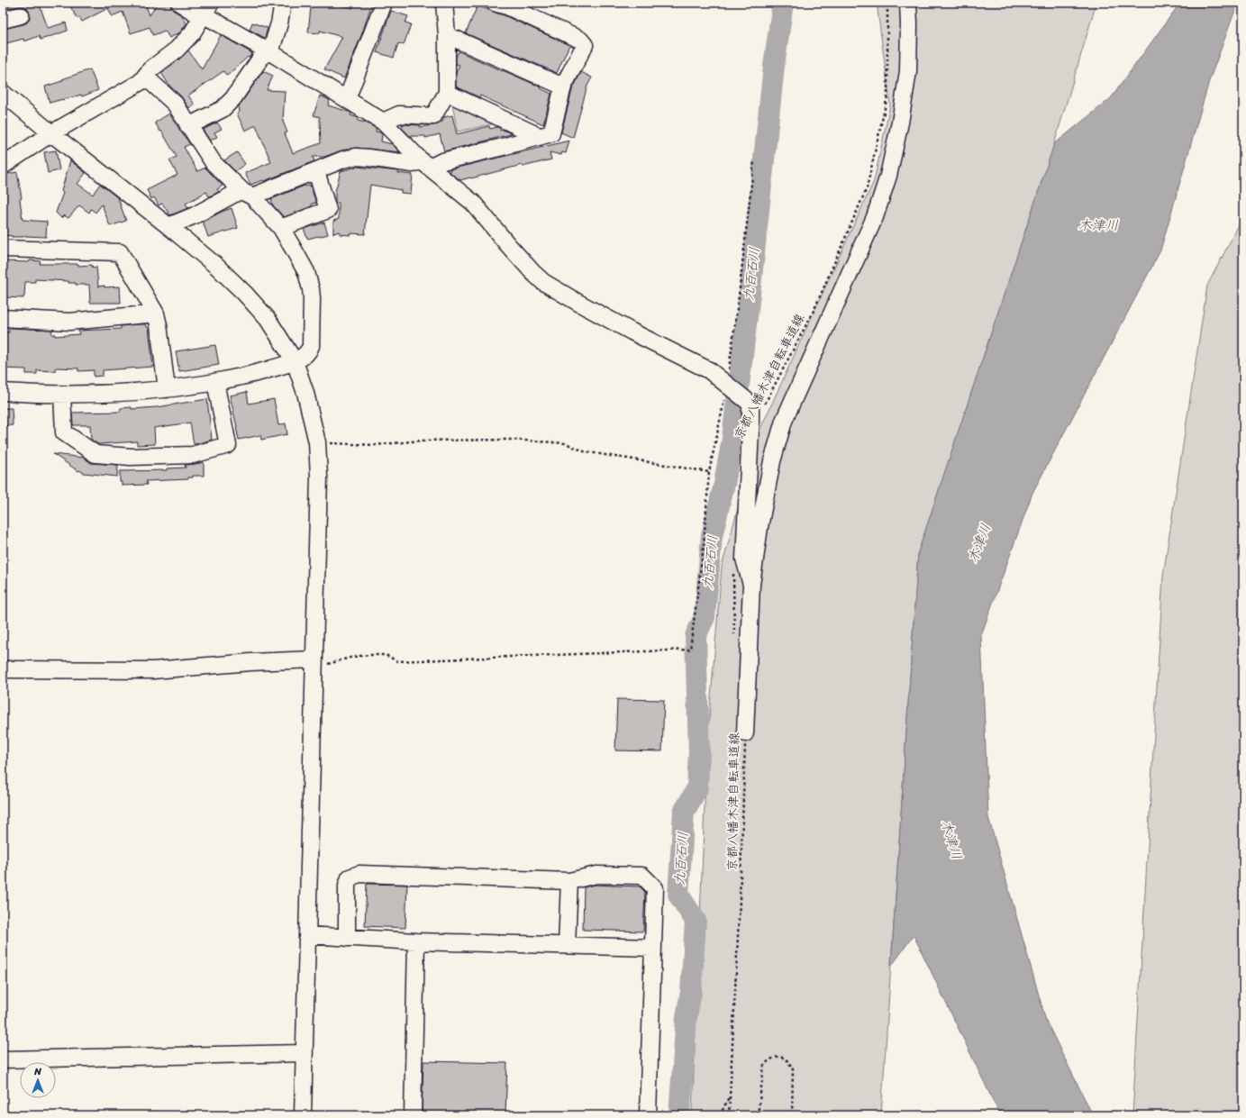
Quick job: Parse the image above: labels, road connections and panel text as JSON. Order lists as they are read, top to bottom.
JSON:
{
  "streets": {
    "path": ["京都八幡木津自転車道線"]
  },
  "water": ["木津川", "九百石川"],
  "north": "top"
}
